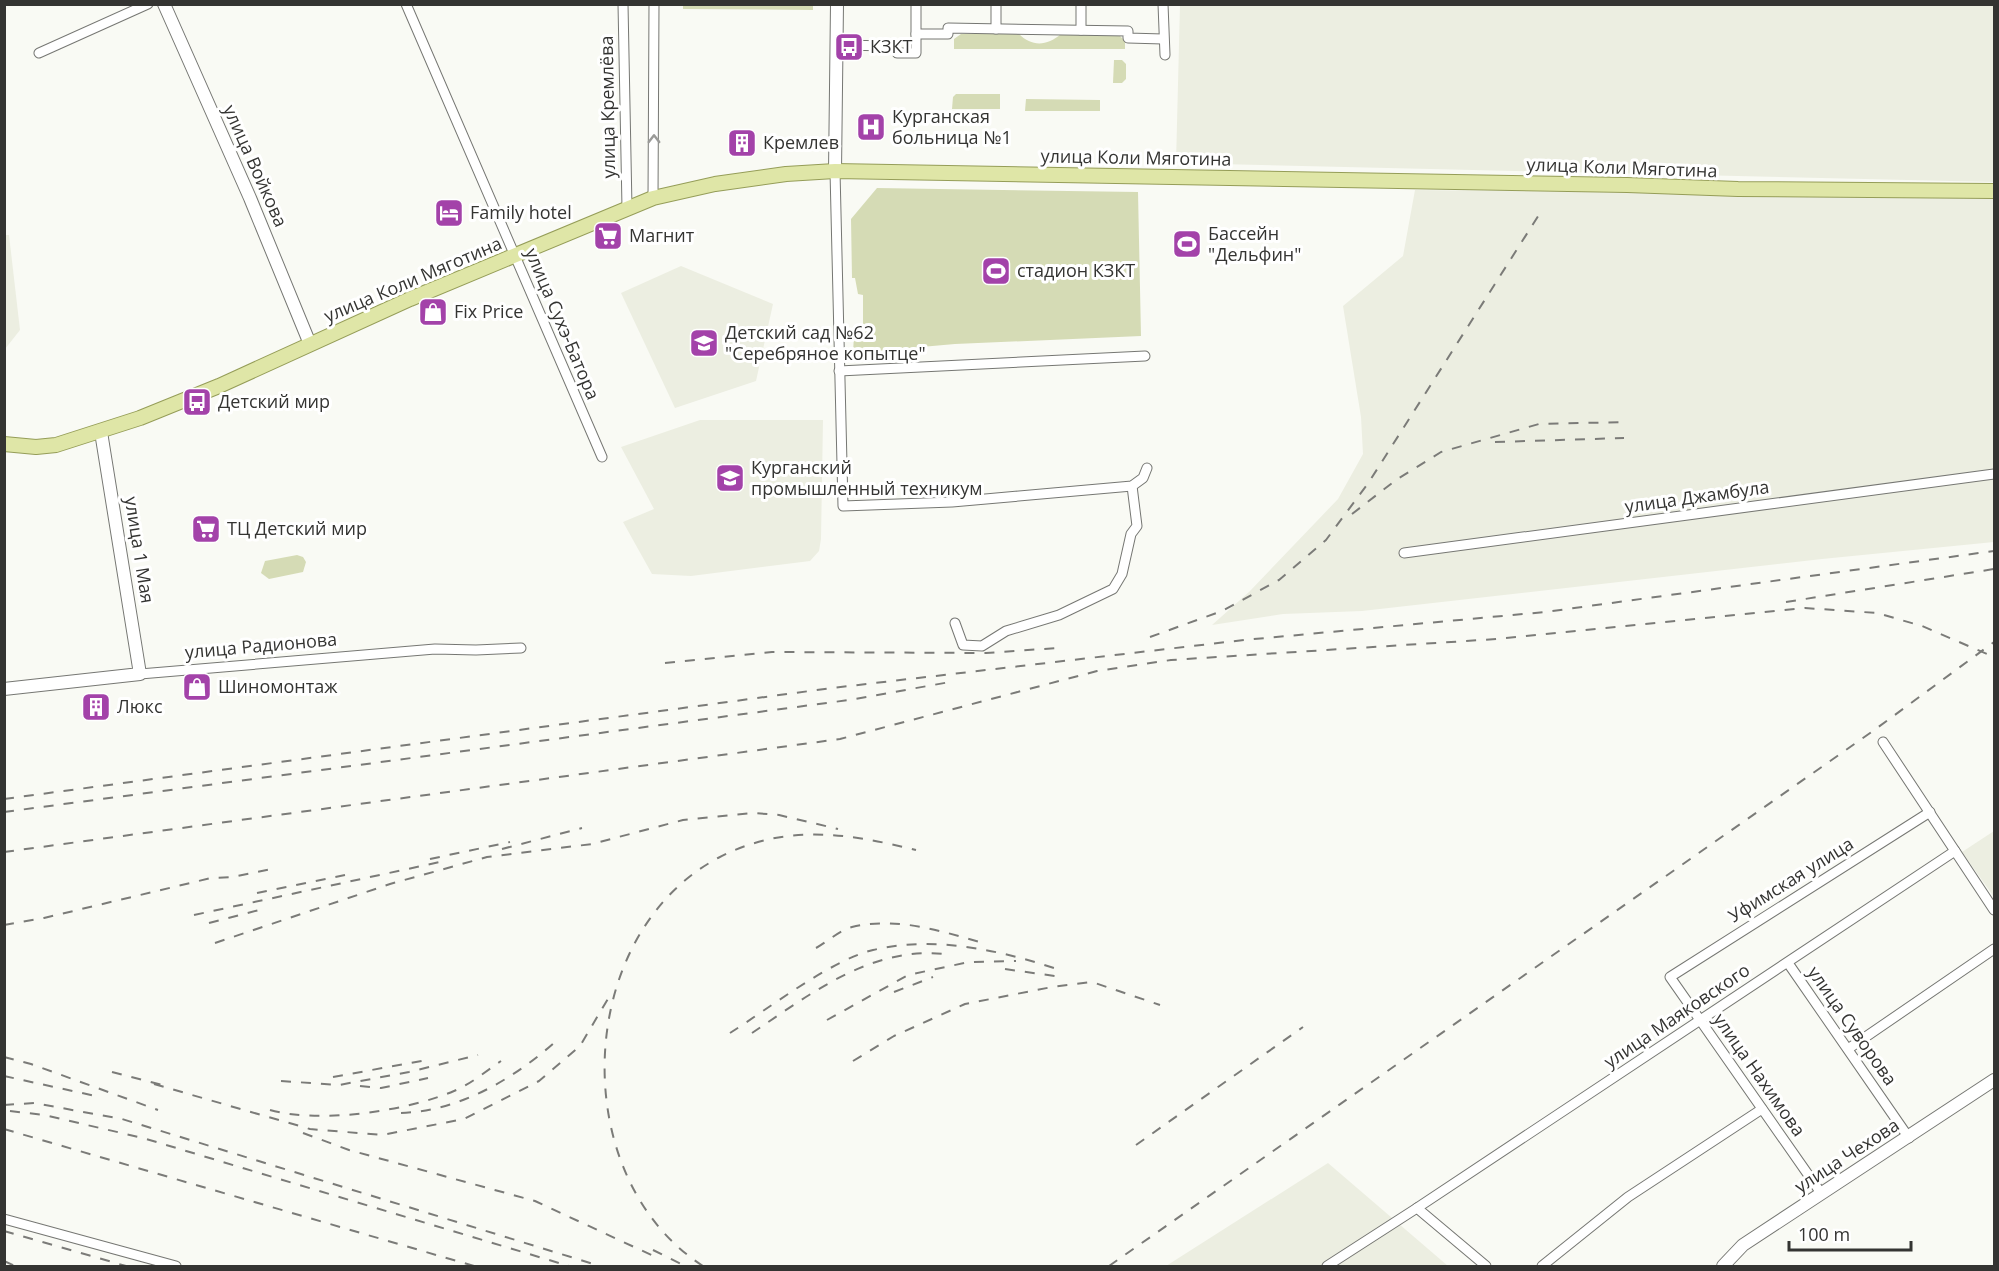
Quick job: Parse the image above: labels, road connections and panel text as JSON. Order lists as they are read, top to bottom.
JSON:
{
  "streets": {
    "main road": ["улица Коли Мяготина"],
    "street": [
      "улица Кремлёва",
      "улица Войкова",
      "улица Сухэ-Батора",
      "улица Джамбула",
      "улица 1 Мая",
      "улица Радионова",
      "Уфимская улица",
      "улица Маяковского",
      "улица Суворова",
      "улица Нахимова",
      "улица Чехова"
    ]
  },
  "crossings": [
    ["улица Кремлёва", "улица Коли Мяготина"],
    ["улица Коли Мяготина", "улица Войкова"],
    ["улица Коли Мяготина", "улица Сухэ-Батора"],
    ["улица Коли Мяготина", "улица 1 Мая"],
    ["улица 1 Мая", "улица Радионова"],
    ["Уфимская улица", "улица Нахимова"],
    ["улица Маяковского", "улица Суворова"],
    ["улица Маяковского", "улица Нахимова"],
    ["улица Суворова", "улица Чехова"],
    ["улица Нахимова", "улица Чехова"]
  ],
  "places": {
    "bus stop": ["КЗКТ", "Детский мир"],
    "hospital": ["Курганская больница №1"],
    "building": ["Кремлев", "Люкс"],
    "hotel": ["Family hotel"],
    "supermarket": ["Магнит", "ТЦ Детский мир"],
    "sports": ["Бассейн \"Дельфин\"", "стадион КЗКТ"],
    "shop": ["Fix Price", "Шиномонтаж"],
    "school or university": ["Детский сад №62 \"Серебряное копытце\"", "Курганский промышленный техникум"]
  },
  "scale_bar": "100 m"
}
